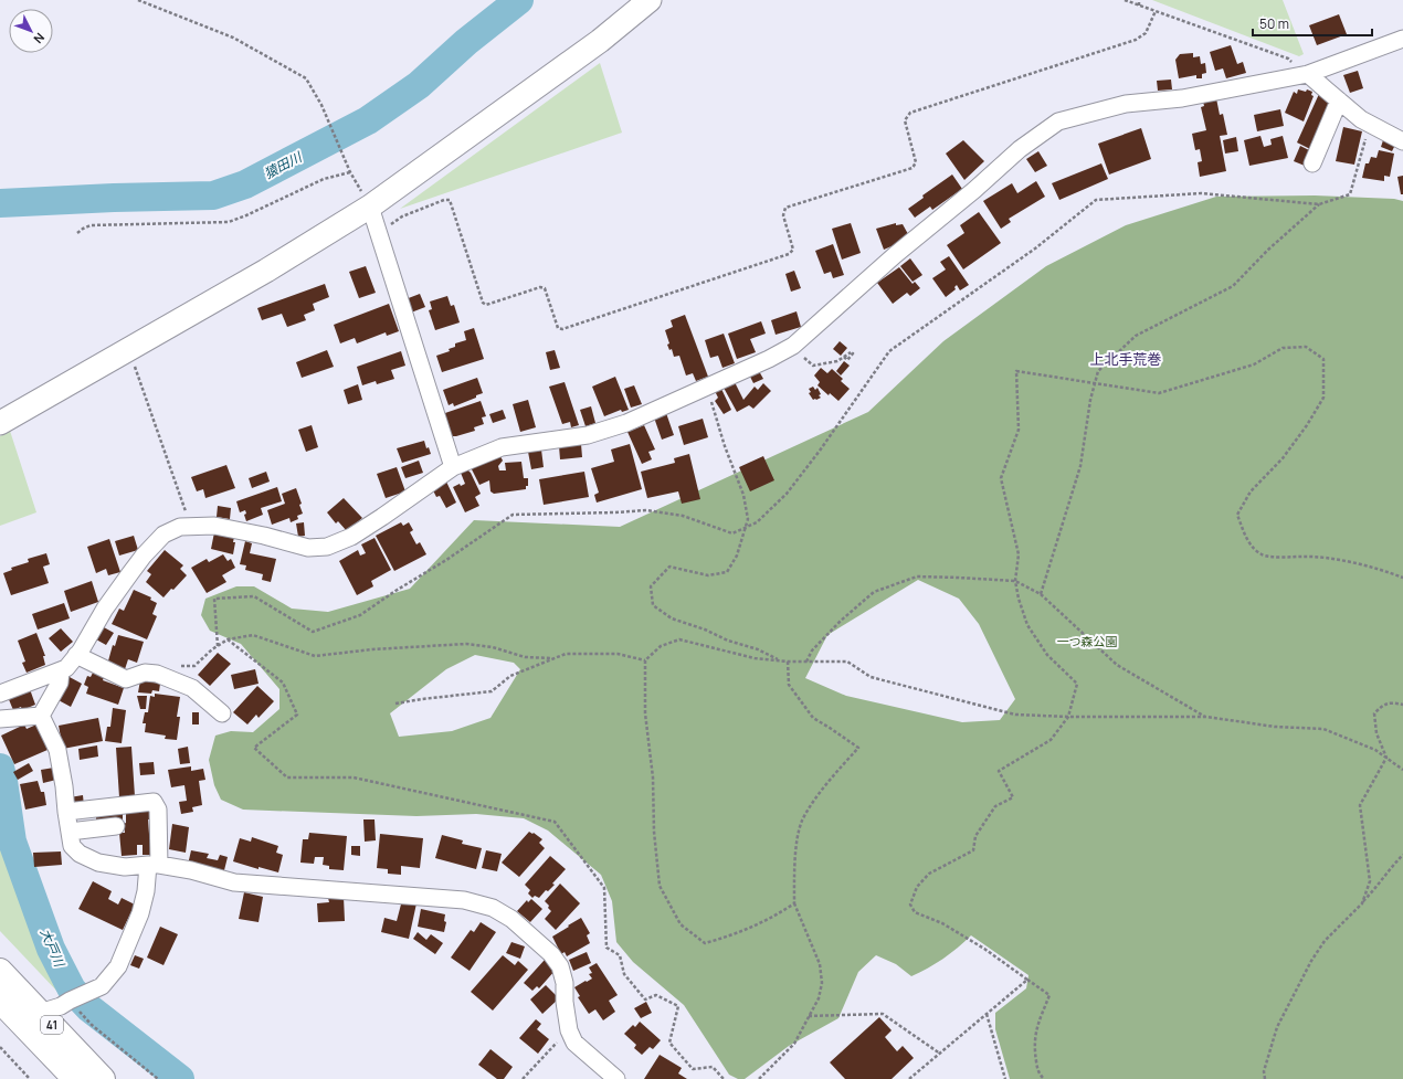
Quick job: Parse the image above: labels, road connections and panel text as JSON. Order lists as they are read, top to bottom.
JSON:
{
  "streets": {
    "main road": ["41"]
  },
  "districts": ["上北手荒巻"],
  "water": ["猿田川", "大戸川"],
  "parks": ["一つ森公園"],
  "scale_bar": "50 m",
  "north": "bottom right"
}
